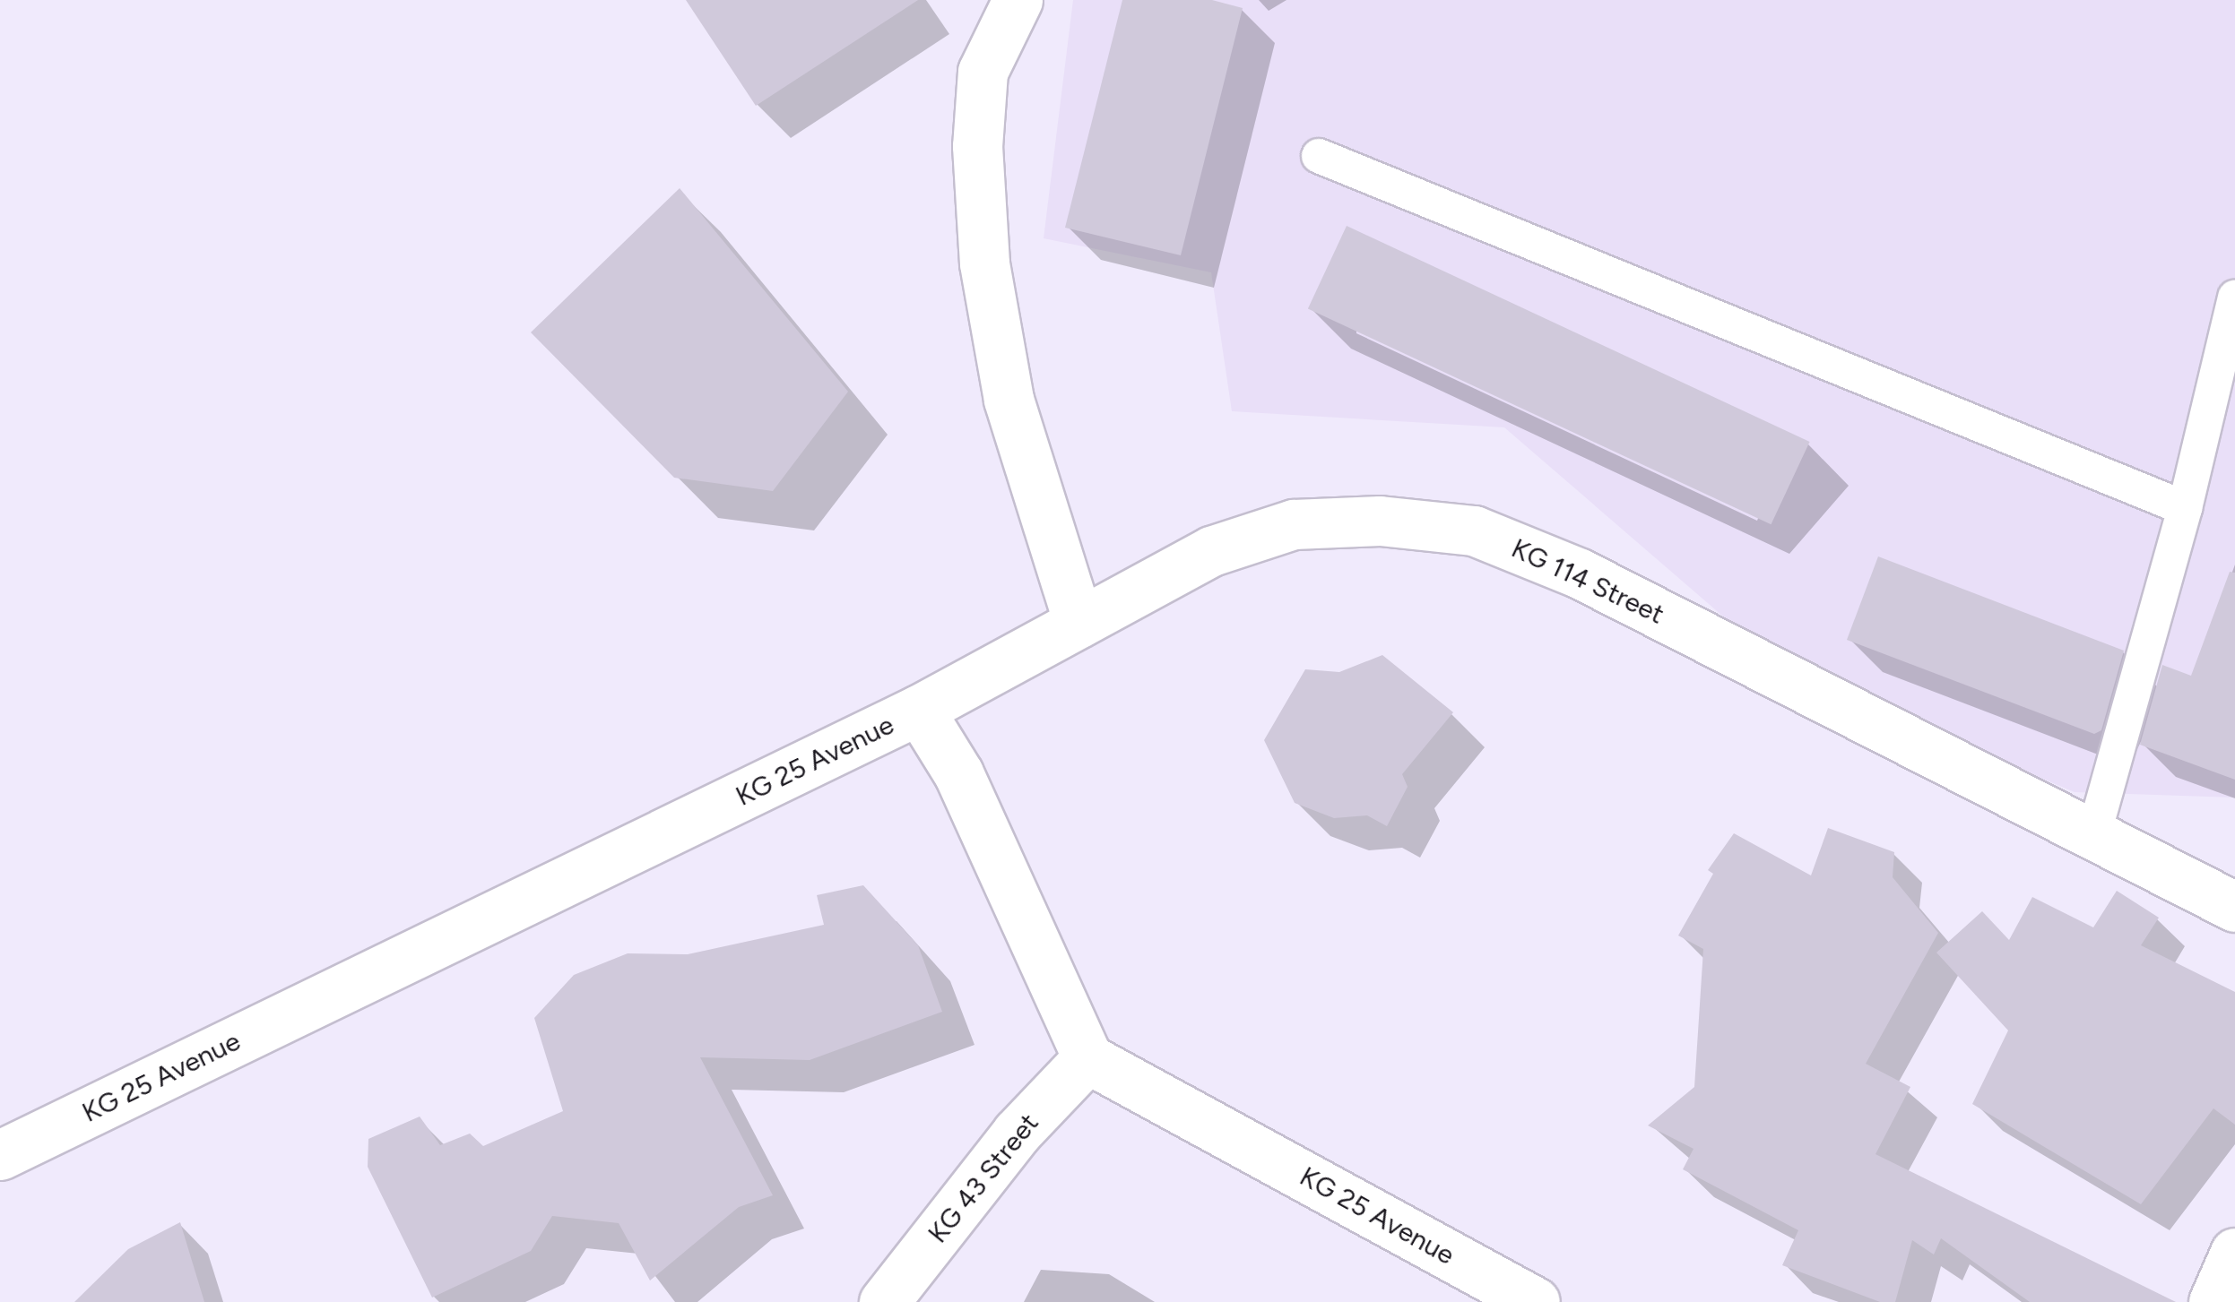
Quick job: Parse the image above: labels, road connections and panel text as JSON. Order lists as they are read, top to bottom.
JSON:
{
  "streets": {
    "street": ["KG 114 Street", "KG 25 Avenue", "KG 43 Street"]
  },
  "crossings": [
    ["KG 114 Street", "KG 25 Avenue"],
    ["KG 25 Avenue", "KG 43 Street"]
  ]
}
